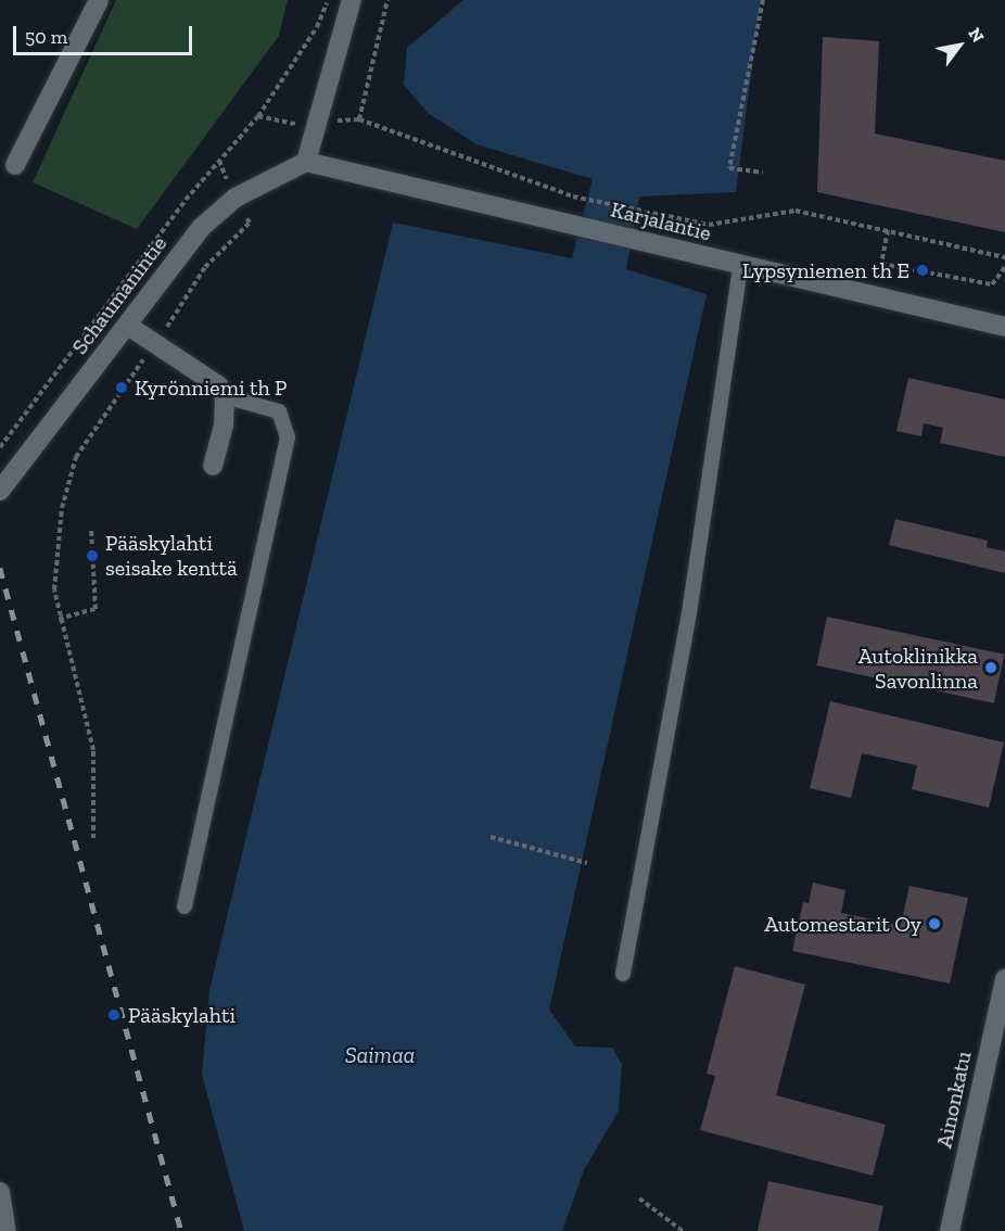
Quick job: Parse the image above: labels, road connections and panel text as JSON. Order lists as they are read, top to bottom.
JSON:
{
  "streets": {
    "street": ["Karjalantie", "Schaumanintie", "Ainonkatu"]
  },
  "crossings": [
    ["Karjalantie", "Schaumanintie"]
  ],
  "water": ["Saimaa"],
  "places": [
    "Lypsyniemen th E",
    "Kyrönniemi th P",
    "Pääskylahti seisake kenttä",
    "Autoklinikka Savonlinna",
    "Automestarit Oy",
    "Pääskylahti"
  ],
  "scale_bar": "50 m",
  "north": "top right"
}
